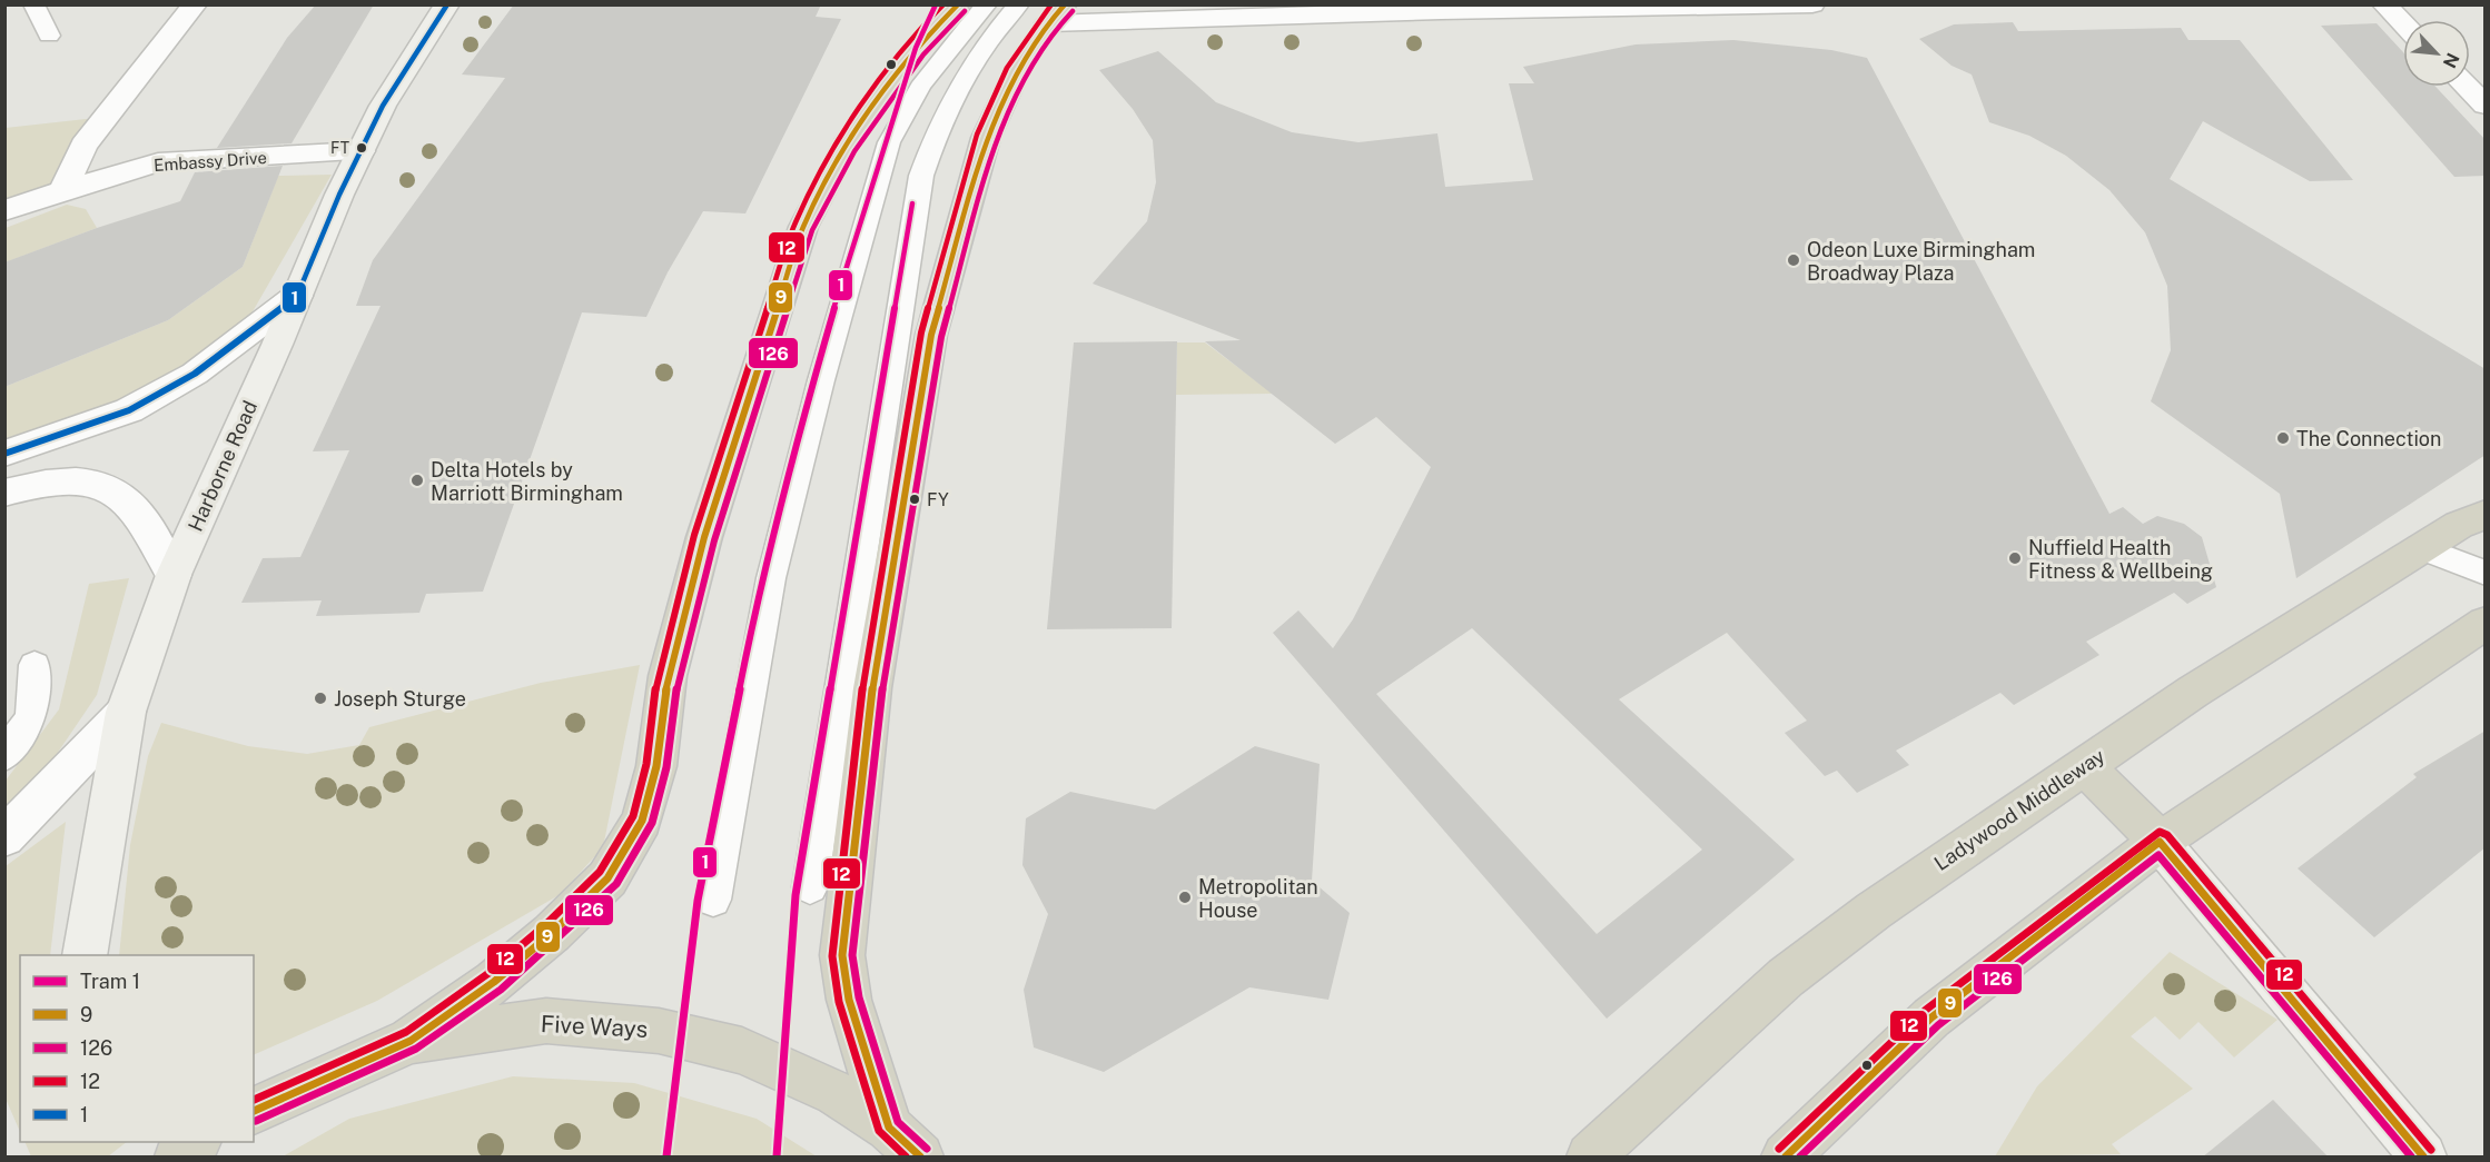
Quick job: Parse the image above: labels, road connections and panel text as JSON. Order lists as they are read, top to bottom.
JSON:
{
  "streets": {
    "highway": ["Ladywood Middleway", "Five Ways"],
    "main road": ["Harborne Road"],
    "street": ["Embassy Drive"]
  },
  "crossings": [
    ["Embassy Drive", "Harborne Road"]
  ],
  "places": [
    "FT",
    "Odeon Luxe Birmingham Broadway Plaza",
    "The Connection",
    "Delta Hotels by Marriott Birmingham",
    "FY",
    "Nuffield Health Fitness & Wellbeing",
    "Joseph Sturge",
    "Metropolitan House"
  ],
  "lines": [
    "tram line 1",
    "transit line 9",
    "transit line 12",
    "transit line 1",
    "transit line 126"
  ],
  "legend": [
    "Tram 1",
    "9",
    "126",
    "12",
    "1"
  ],
  "north": "bottom right"
}
